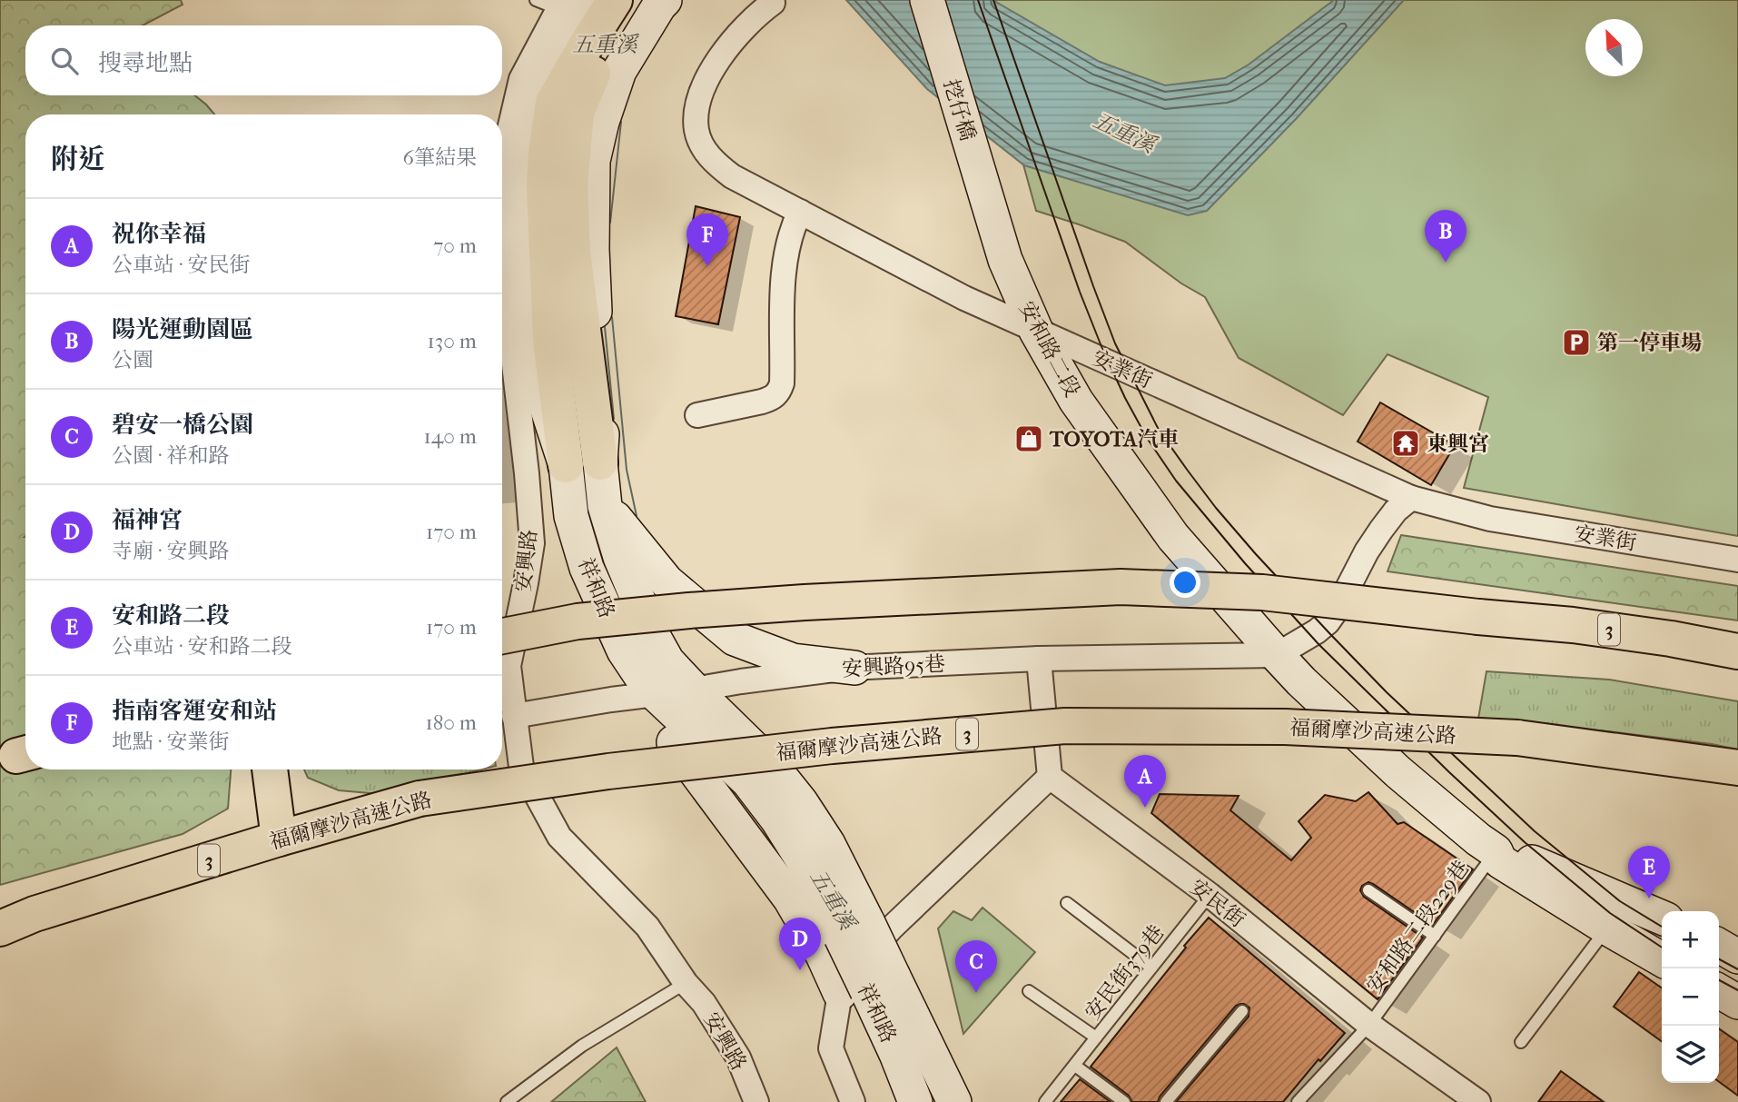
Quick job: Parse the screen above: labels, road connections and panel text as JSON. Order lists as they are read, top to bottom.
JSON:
{
  "streets": {
    "highway": ["3", "福爾摩沙高速公路"],
    "main road": ["挖仔橋", "安和路二段", "祥和路"],
    "street": [
      "安業街",
      "安興路",
      "安興路95巷",
      "安民街"
    ],
    "lane": ["安和路二段229巷", "安民街379巷"]
  },
  "crossings": [
    ["挖仔橋", "安和路二段"],
    ["安和路二段", "安業街"],
    ["安和路二段", "安興路95巷"],
    ["安和路二段", "安和路二段229巷"],
    ["安興路", "安興路95巷"],
    ["祥和路", "安興路95巷"],
    ["安民街", "安和路二段229巷"],
    ["安民街", "安民街379巷"]
  ],
  "water": ["五重溪"],
  "places": {
    "parking": ["第一停車場"],
    "shop": ["TOYOTA汽車"],
    "temple": ["東興宮"]
  },
  "north": "top left",
  "page": {
    "search": "搜尋地點",
    "heading": ["附近", "6筆結果"],
    "list": [
      {
        "mark": "A",
        "name": "祝你幸福",
        "note": "公車站 · 安民街",
        "value": "70 m"
      },
      {
        "mark": "B",
        "name": "陽光運動園區",
        "note": "公園",
        "value": "130 m"
      },
      {
        "mark": "C",
        "name": "碧安一橋公園",
        "note": "公園 · 祥和路",
        "value": "140 m"
      },
      {
        "mark": "D",
        "name": "福神宮",
        "note": "寺廟 · 安興路",
        "value": "170 m"
      },
      {
        "mark": "E",
        "name": "安和路二段",
        "note": "公車站 · 安和路二段",
        "value": "170 m"
      },
      {
        "mark": "F",
        "name": "指南客運安和站",
        "note": "地點 · 安業街",
        "value": "180 m"
      }
    ],
    "pins": [
      "B",
      "F",
      "A",
      "E",
      "D",
      "C"
    ],
    "map_buttons": ["+", "−"]
  }
}
